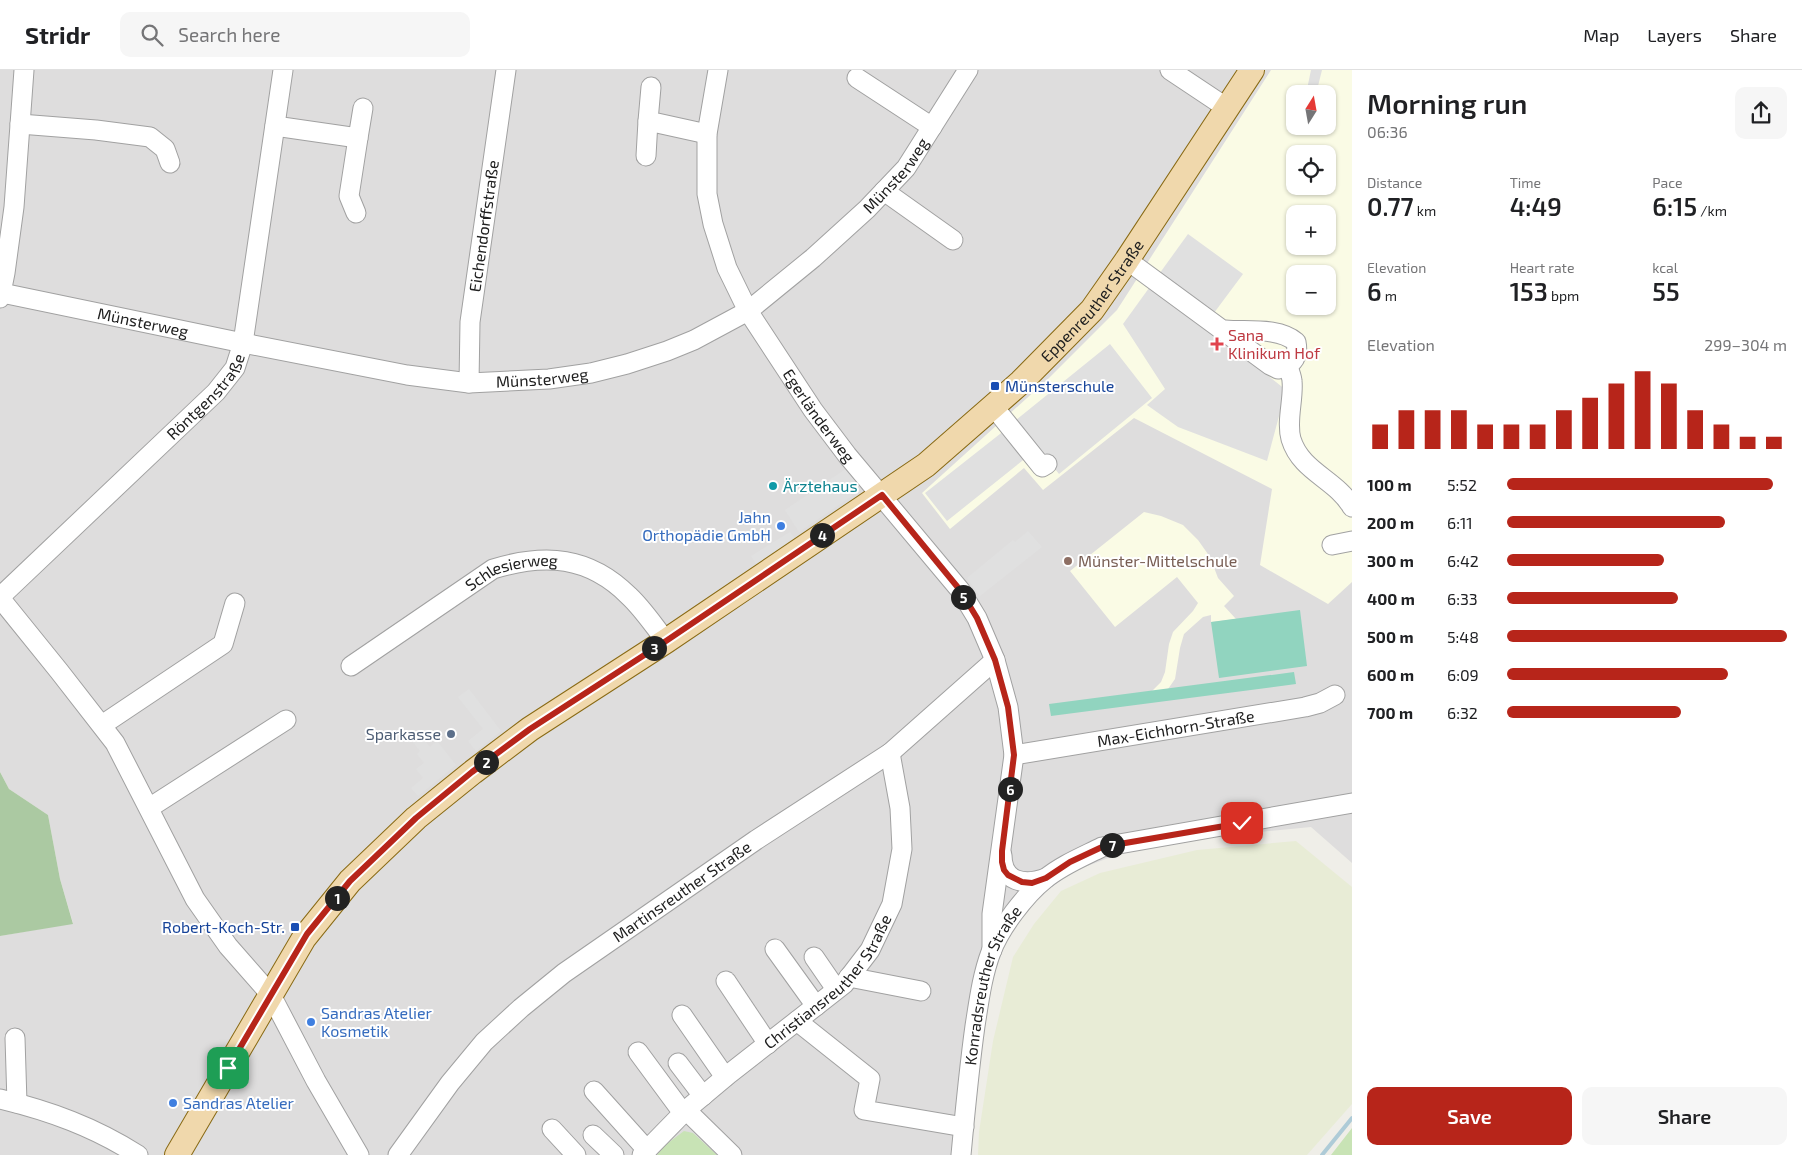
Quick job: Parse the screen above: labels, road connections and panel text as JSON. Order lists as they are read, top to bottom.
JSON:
{
  "streets": {
    "main road": ["Eppenreuther Straße"],
    "street": [
      "Münsterweg",
      "Eichendorffstraße",
      "Röntgenstraße",
      "Egerländerweg",
      "Schlesierweg",
      "Max-Eichhorn-Straße",
      "Martinsreuther Straße",
      "Christiansreuther Straße",
      "Konradsreuther Straße"
    ]
  },
  "crossings": [
    ["Münsterweg", "Eichendorffstraße"],
    ["Münsterweg", "Röntgenstraße"],
    ["Münsterweg", "Egerländerweg"],
    ["Eppenreuther Straße", "Egerländerweg"],
    ["Eppenreuther Straße", "Schlesierweg"],
    ["Egerländerweg", "Max-Eichhorn-Straße"],
    ["Egerländerweg", "Martinsreuther Straße"],
    ["Egerländerweg", "Konradsreuther Straße"],
    ["Martinsreuther Straße", "Christiansreuther Straße"]
  ],
  "places": {
    "health": ["Sana Klinikum Hof"],
    "transit": ["Münsterschule", "Robert-Koch-Str."],
    "other": [
      "Ärztehaus",
      "Jahn Orthopädie GmbH",
      "Münster-Mittelschule",
      "Sparkasse",
      "Sandras Atelier Kosmetik",
      "Sandras Atelier"
    ]
  },
  "north": "top",
  "page": {
    "header": "Stridr",
    "search": "Search here",
    "nav": ["Map", "Layers", "Share"],
    "heading": ["Morning run", "06:36"],
    "map_buttons": ["+", "−"],
    "stats": [
      ["Distance", "0.77 km"],
      ["Time", "4:49"],
      ["Pace", "6:15 /km"],
      ["Elevation", "6 m"],
      ["Heart rate", "153 bpm"],
      ["kcal", "55"]
    ],
    "chart": ["Elevation", "299–304 m"],
    "list": [
      {
        "name": "100 m",
        "note": "5:52"
      },
      {
        "name": "200 m",
        "note": "6:11"
      },
      {
        "name": "300 m",
        "note": "6:42"
      },
      {
        "name": "400 m",
        "note": "6:33"
      },
      {
        "name": "500 m",
        "note": "5:48"
      },
      {
        "name": "600 m",
        "note": "6:09"
      },
      {
        "name": "700 m",
        "note": "6:32"
      }
    ],
    "pins": [
      "4",
      "5",
      "3",
      "2",
      "6",
      "7",
      "1"
    ],
    "buttons": ["Save", "Share"]
  }
}
